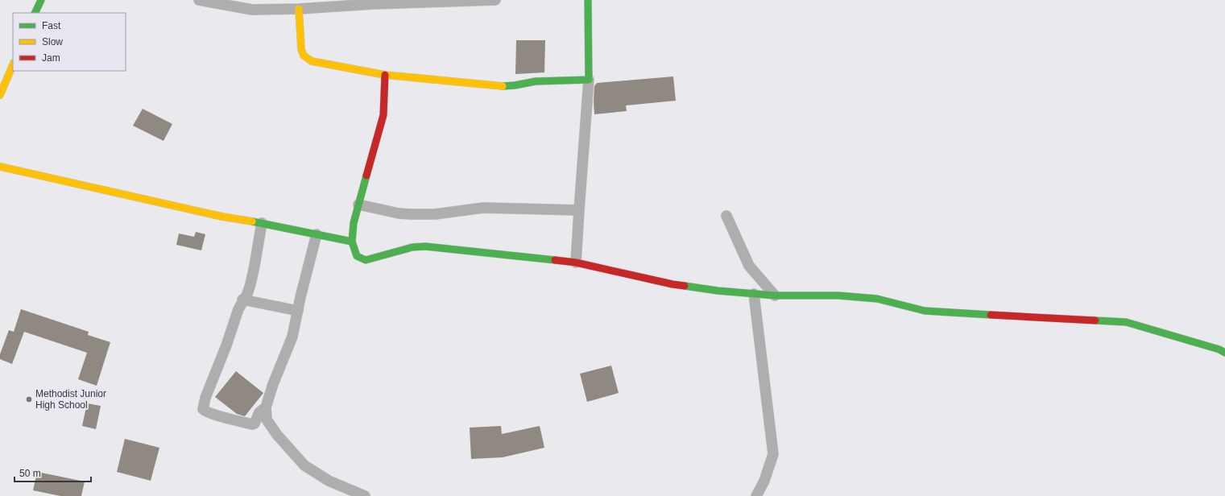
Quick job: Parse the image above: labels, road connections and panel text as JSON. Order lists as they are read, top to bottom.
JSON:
{
  "places": ["Methodist Junior High School"],
  "legend": ["Fast", "Slow", "Jam"],
  "scale_bar": "50 m"
}
